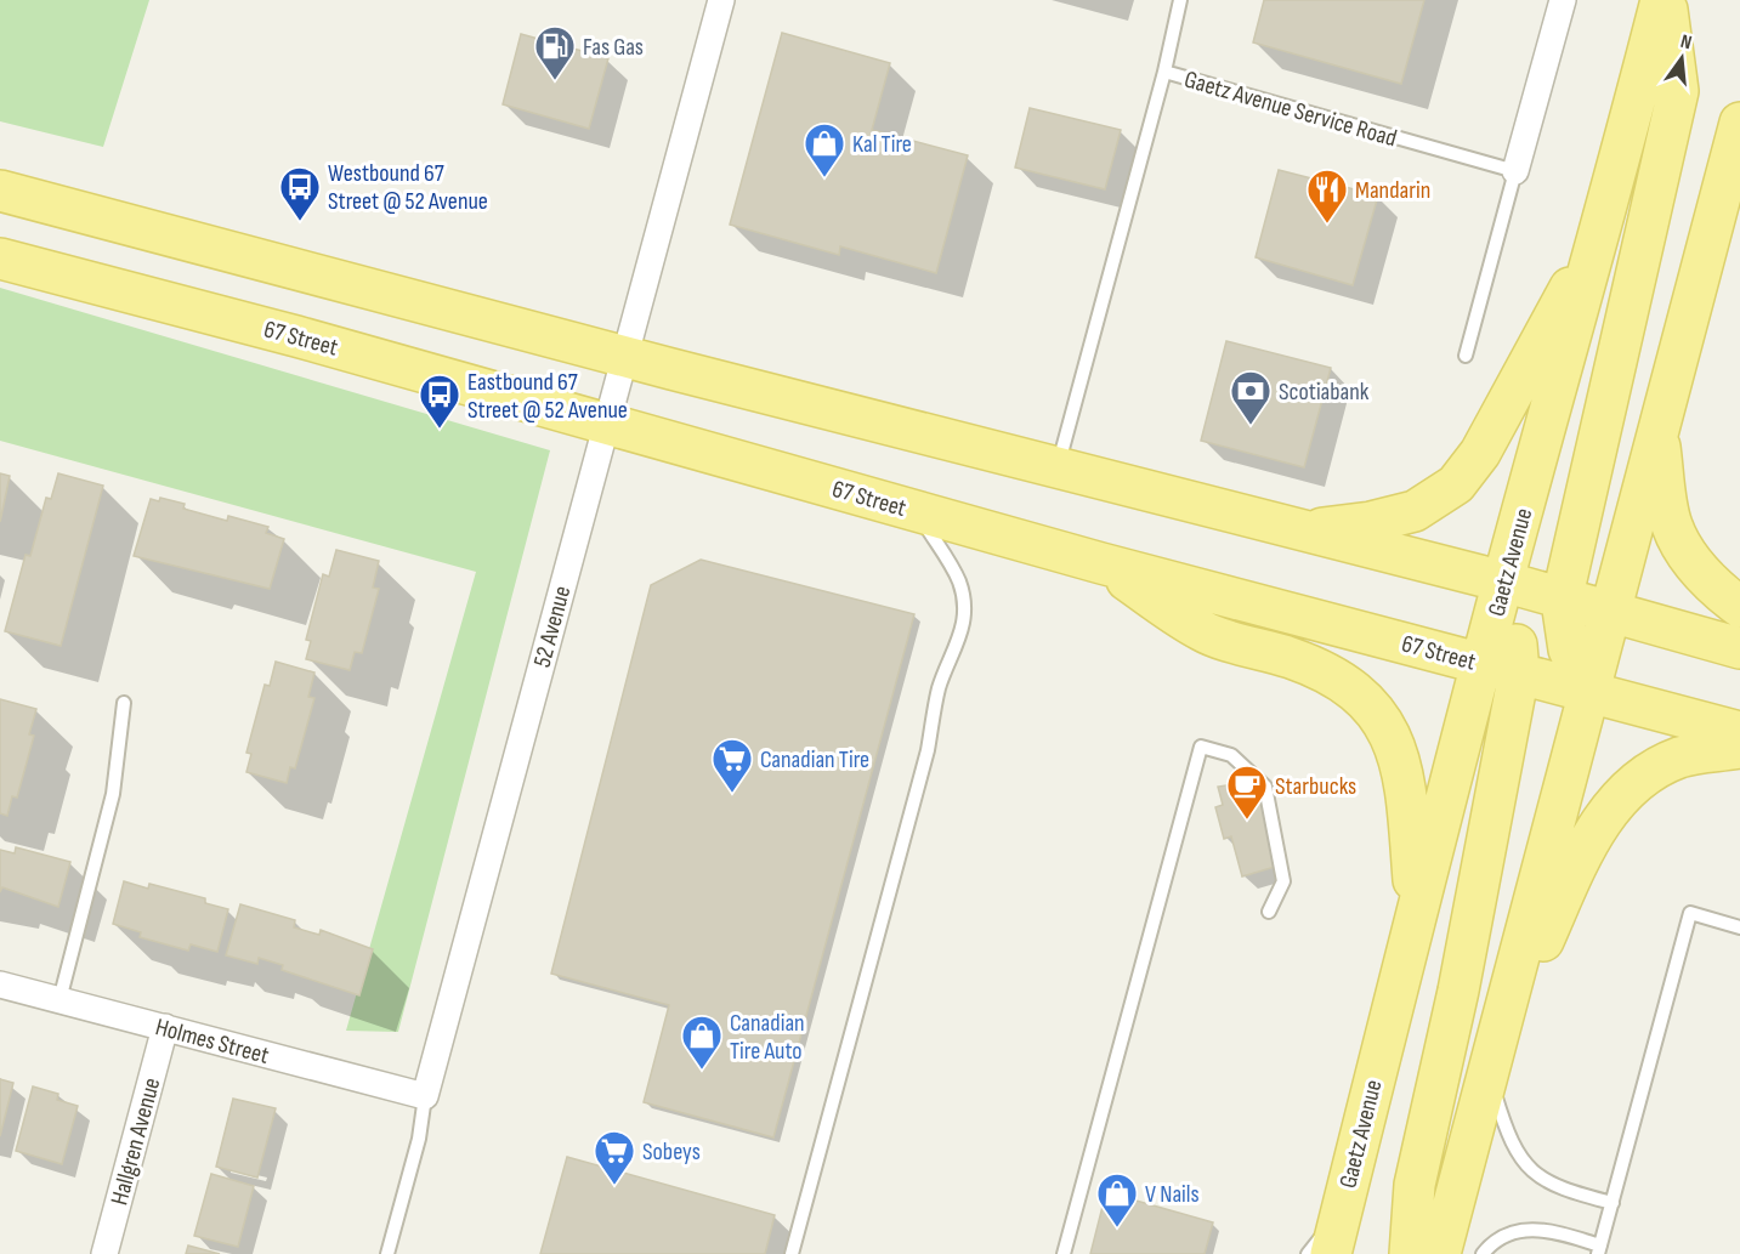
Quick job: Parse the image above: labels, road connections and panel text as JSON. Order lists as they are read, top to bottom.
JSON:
{
  "streets": {
    "main road": ["67 Street", "Gaetz Avenue"],
    "street": ["52 Avenue", "Holmes Street", "Hallgren Avenue"],
    "lane": ["Gaetz Avenue Service Road"]
  },
  "crossings": [
    ["67 Street", "Gaetz Avenue"],
    ["67 Street", "52 Avenue"],
    ["52 Avenue", "Holmes Street"],
    ["Holmes Street", "Hallgren Avenue"]
  ],
  "places": {
    "fuel station": ["Fas Gas"],
    "shop": ["Kal Tire", "Canadian Tire Auto", "V Nails"],
    "bus stop": ["Westbound 67 Street @ 52 Avenue", "Eastbound 67 Street @ 52 Avenue"],
    "restaurant": ["Mandarin"],
    "bank": ["Scotiabank"],
    "supermarket": ["Canadian Tire", "Sobeys"],
    "cafe": ["Starbucks"]
  },
  "north": "top"
}
